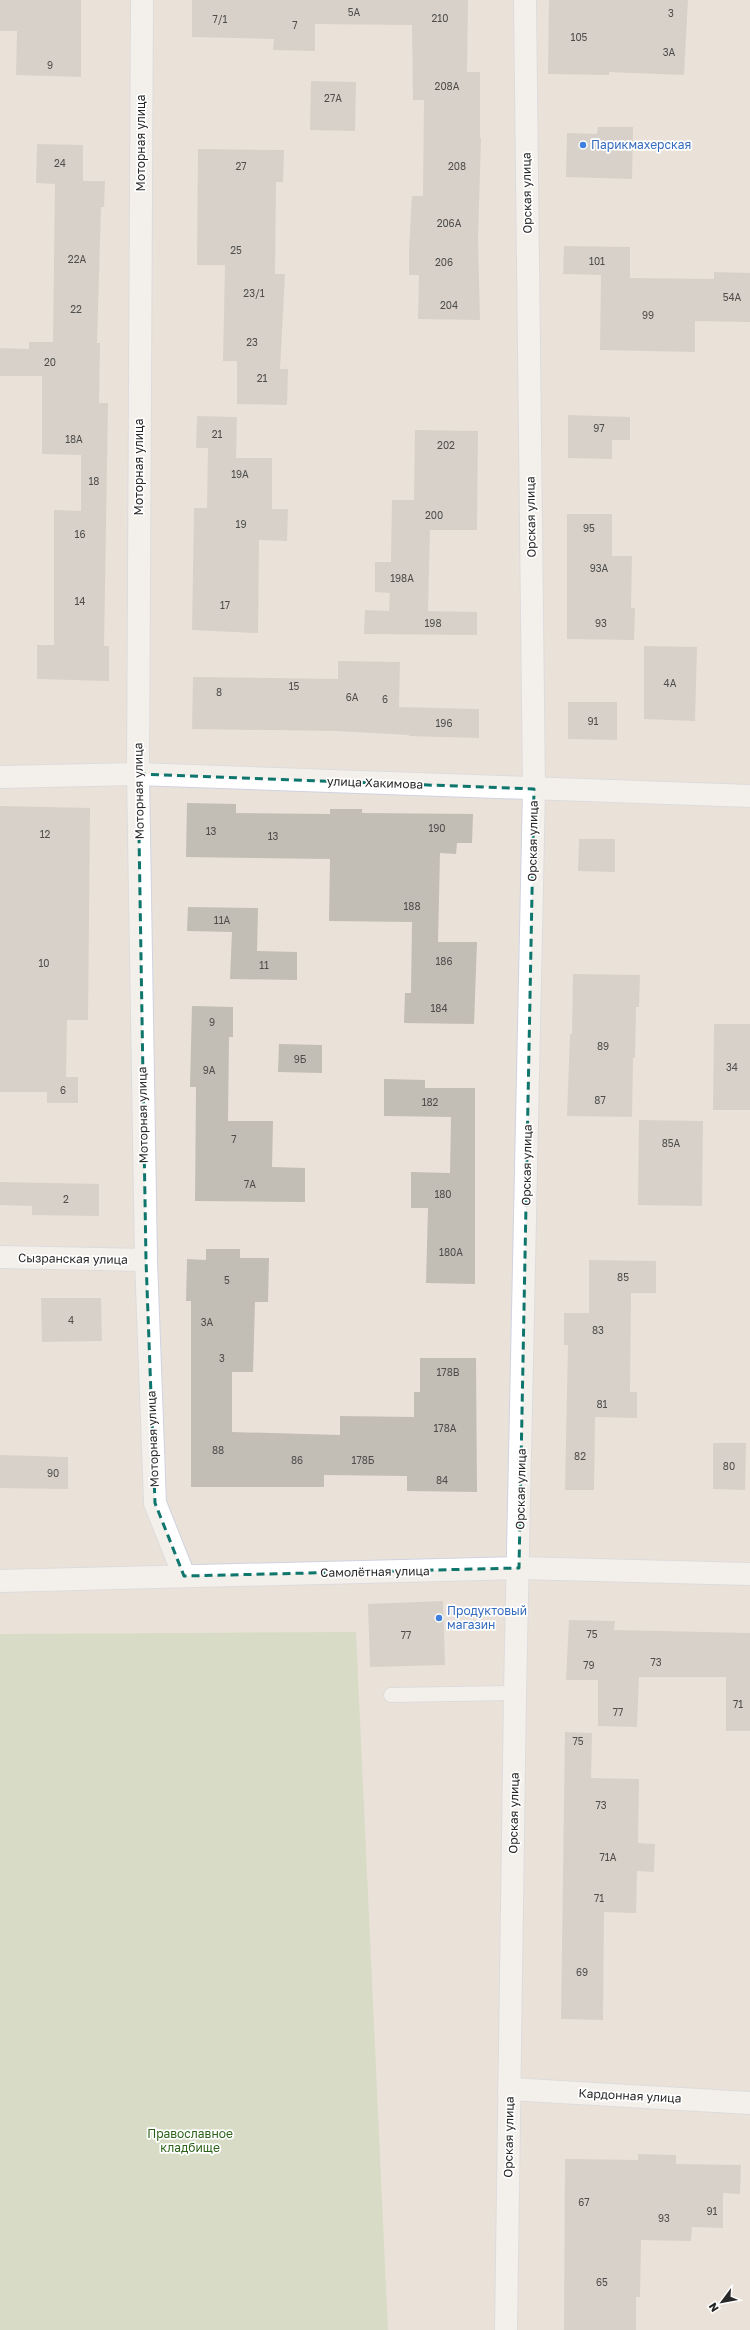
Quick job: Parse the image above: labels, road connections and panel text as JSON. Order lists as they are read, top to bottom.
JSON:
{
  "streets": {
    "street": [
      "Моторная улица",
      "Орская улица",
      "улица Хакимова",
      "Сызранская улица",
      "Самолётная улица",
      "Кардонная улица"
    ]
  },
  "crossings": [
    ["Моторная улица", "улица Хакимова"],
    ["Моторная улица", "Сызранская улица"],
    ["Моторная улица", "Самолётная улица"],
    ["Орская улица", "улица Хакимова"],
    ["Орская улица", "Самолётная улица"],
    ["Орская улица", "Кардонная улица"]
  ],
  "parks": ["Православное кладбище"],
  "places": ["Парикмахерская", "Продуктовый магазин"],
  "house_numbers": [
    "5А",
    "3",
    "210",
    "7/1",
    "7",
    "105",
    "3А",
    "9",
    "208А",
    "27А",
    "24",
    "27",
    "208",
    "206А",
    "25",
    "22А",
    "101",
    "206",
    "23/1",
    "54А",
    "204",
    "22",
    "99",
    "23",
    "20",
    "21",
    "97",
    "21",
    "18А",
    "202",
    "19А",
    "18",
    "200",
    "19",
    "95",
    "16",
    "93А",
    "198А",
    "14",
    "17",
    "198",
    "93",
    "4А",
    "15",
    "8",
    "6А",
    "6",
    "91",
    "196",
    "190",
    "13",
    "12",
    "13",
    "188",
    "11А",
    "186",
    "10",
    "11",
    "184",
    "9",
    "89",
    "9Б",
    "34",
    "9А",
    "6",
    "87",
    "182",
    "7",
    "85А",
    "7А",
    "180",
    "2",
    "180А",
    "85",
    "5",
    "4",
    "3А",
    "83",
    "3",
    "178В",
    "81",
    "178А",
    "88",
    "82",
    "86",
    "178Б",
    "80",
    "90",
    "84",
    "75",
    "77",
    "73",
    "79",
    "71",
    "77",
    "75",
    "73",
    "71А",
    "71",
    "69",
    "67",
    "91",
    "93",
    "65"
  ],
  "north": "bottom left"
}
